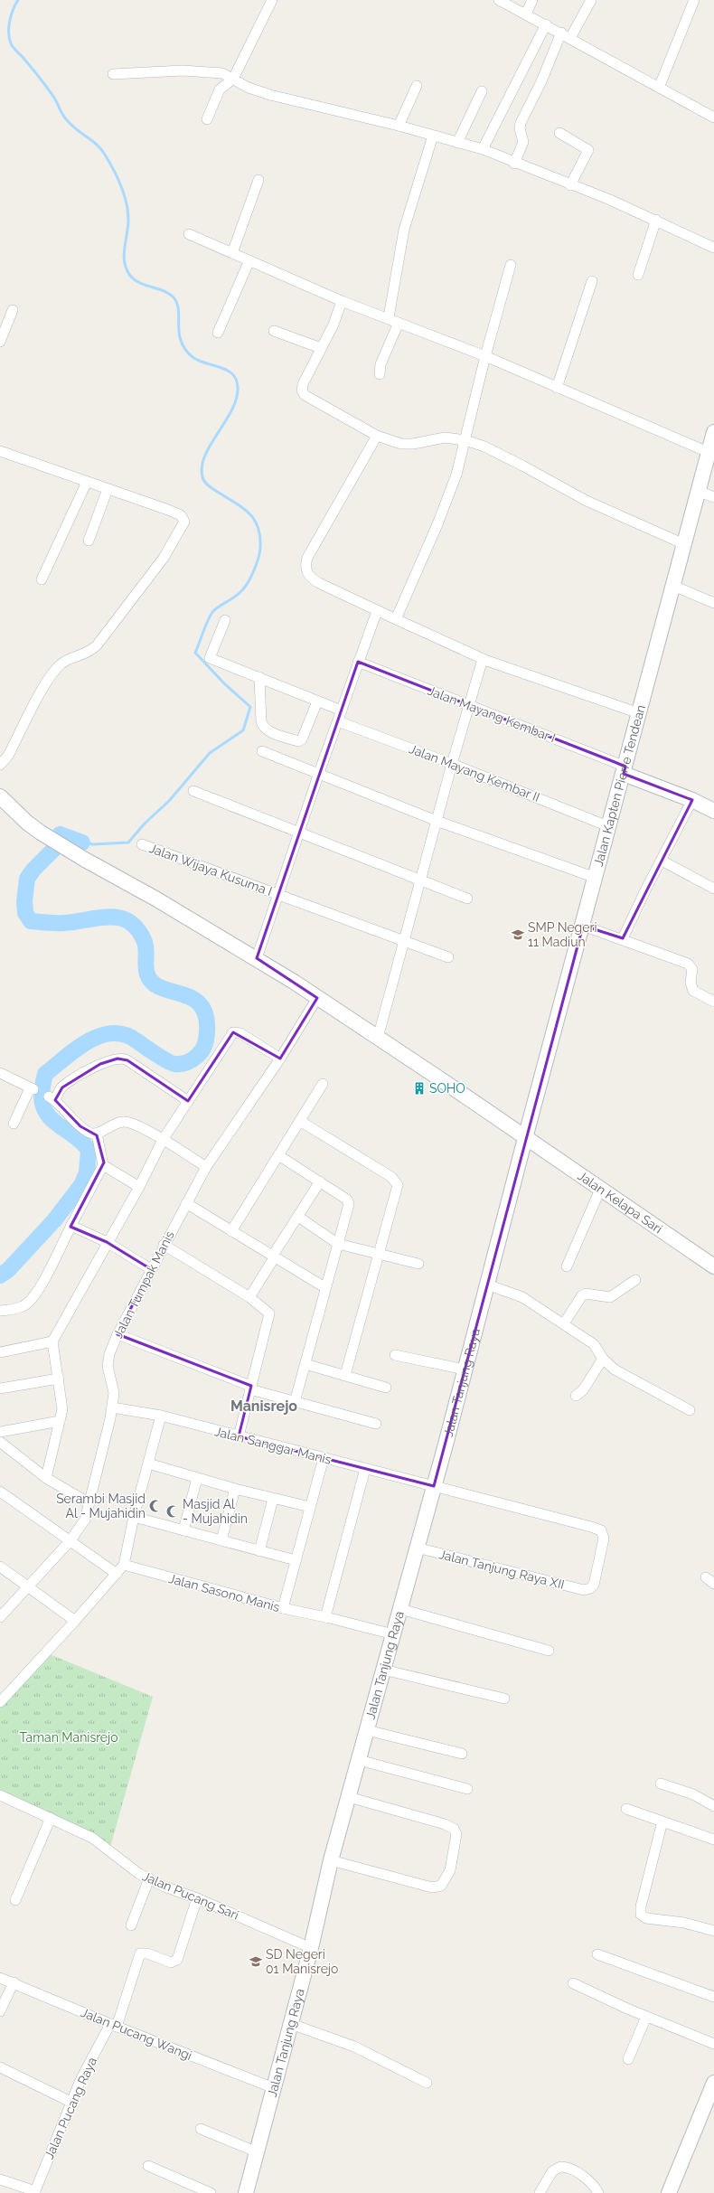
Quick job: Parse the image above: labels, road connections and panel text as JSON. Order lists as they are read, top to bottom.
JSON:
{
  "streets": {
    "main road": ["Jalan Kapten Pierre Tendean", "Jalan Kelapa Sari", "Jalan Tanjung Raya"],
    "street": [
      "Jalan Mayang Kembar I",
      "Jalan Mayang Kembar II",
      "Jalan Wijaya Kusuma I",
      "Jalan Tumpak Manis",
      "Jalan Sanggar Manis",
      "Jalan Tanjung Raya XII",
      "Jalan Sasono Manis",
      "Jalan Pucang Sari",
      "Jalan Pucang Wangi",
      "Jalan Pucang Raya"
    ]
  },
  "crossings": [
    ["Jalan Mayang Kembar I", "Jalan Kapten Pierre Tendean"],
    ["Jalan Mayang Kembar II", "Jalan Kapten Pierre Tendean"],
    ["Jalan Kapten Pierre Tendean", "Jalan Kelapa Sari"],
    ["Jalan Kapten Pierre Tendean", "Jalan Tanjung Raya"],
    ["Jalan Kelapa Sari", "Jalan Tumpak Manis"],
    ["Jalan Kelapa Sari", "Jalan Tanjung Raya"],
    ["Jalan Tumpak Manis", "Jalan Sanggar Manis"],
    ["Jalan Tanjung Raya", "Jalan Sanggar Manis"],
    ["Jalan Tanjung Raya", "Jalan Tanjung Raya XII"],
    ["Jalan Tanjung Raya", "Jalan Sasono Manis"],
    ["Jalan Tanjung Raya", "Jalan Pucang Sari"],
    ["Jalan Tanjung Raya", "Jalan Pucang Wangi"],
    ["Jalan Sanggar Manis", "Jalan Tanjung Raya XII"],
    ["Jalan Pucang Sari", "Jalan Pucang Raya"],
    ["Jalan Pucang Wangi", "Jalan Pucang Raya"]
  ],
  "districts": ["Manisrejo"],
  "parks": ["Taman Manisrejo"],
  "places": {
    "school or university": ["SMP Negeri 11 Madiun", "SD Negeri 01 Manisrejo"],
    "building": ["SOHO"],
    "mosque": ["Serambi Masjid Al - Mujahidin", "Masjid Al - Mujahidin"]
  }
}
